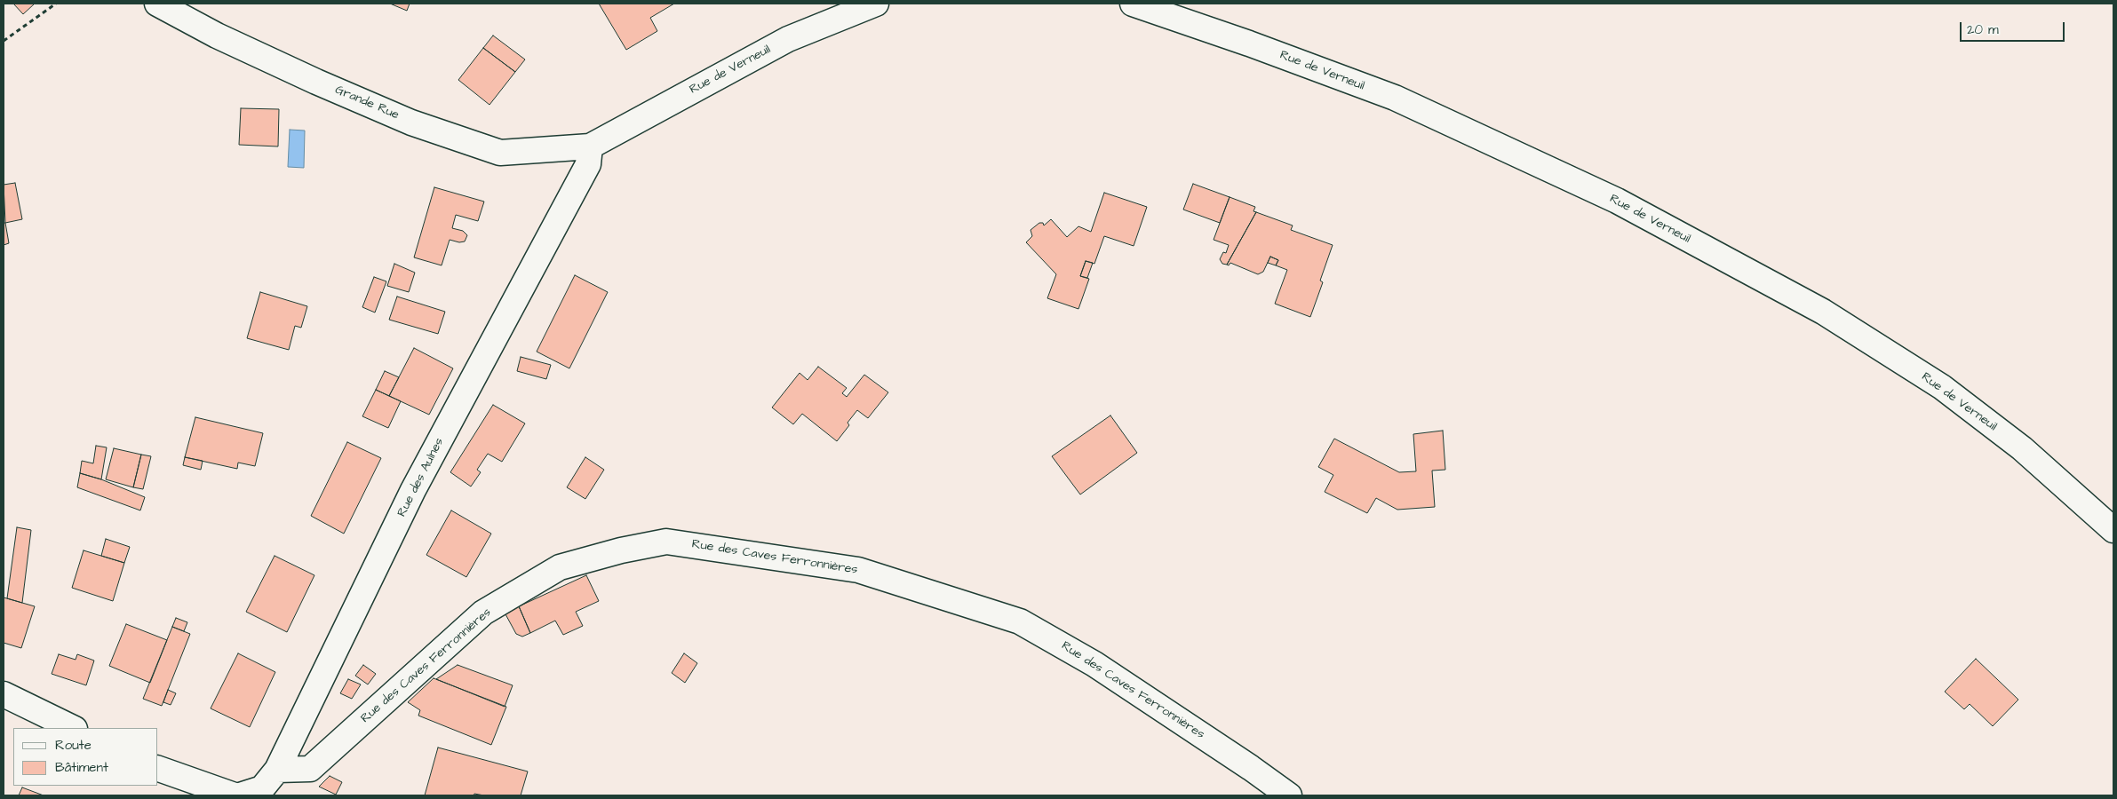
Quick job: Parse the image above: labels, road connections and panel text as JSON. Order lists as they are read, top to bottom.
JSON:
{
  "streets": {
    "street": [
      "Rue de Verneuil",
      "Grande Rue",
      "Rue des Aulnes",
      "Rue des Caves Ferronnières"
    ]
  },
  "crossings": [
    ["Rue de Verneuil", "Grande Rue"],
    ["Rue de Verneuil", "Rue des Aulnes"],
    ["Grande Rue", "Rue des Aulnes"],
    ["Rue des Aulnes", "Rue des Caves Ferronnières"]
  ],
  "legend": ["Route", "Bâtiment"],
  "scale_bar": "20 m"
}
